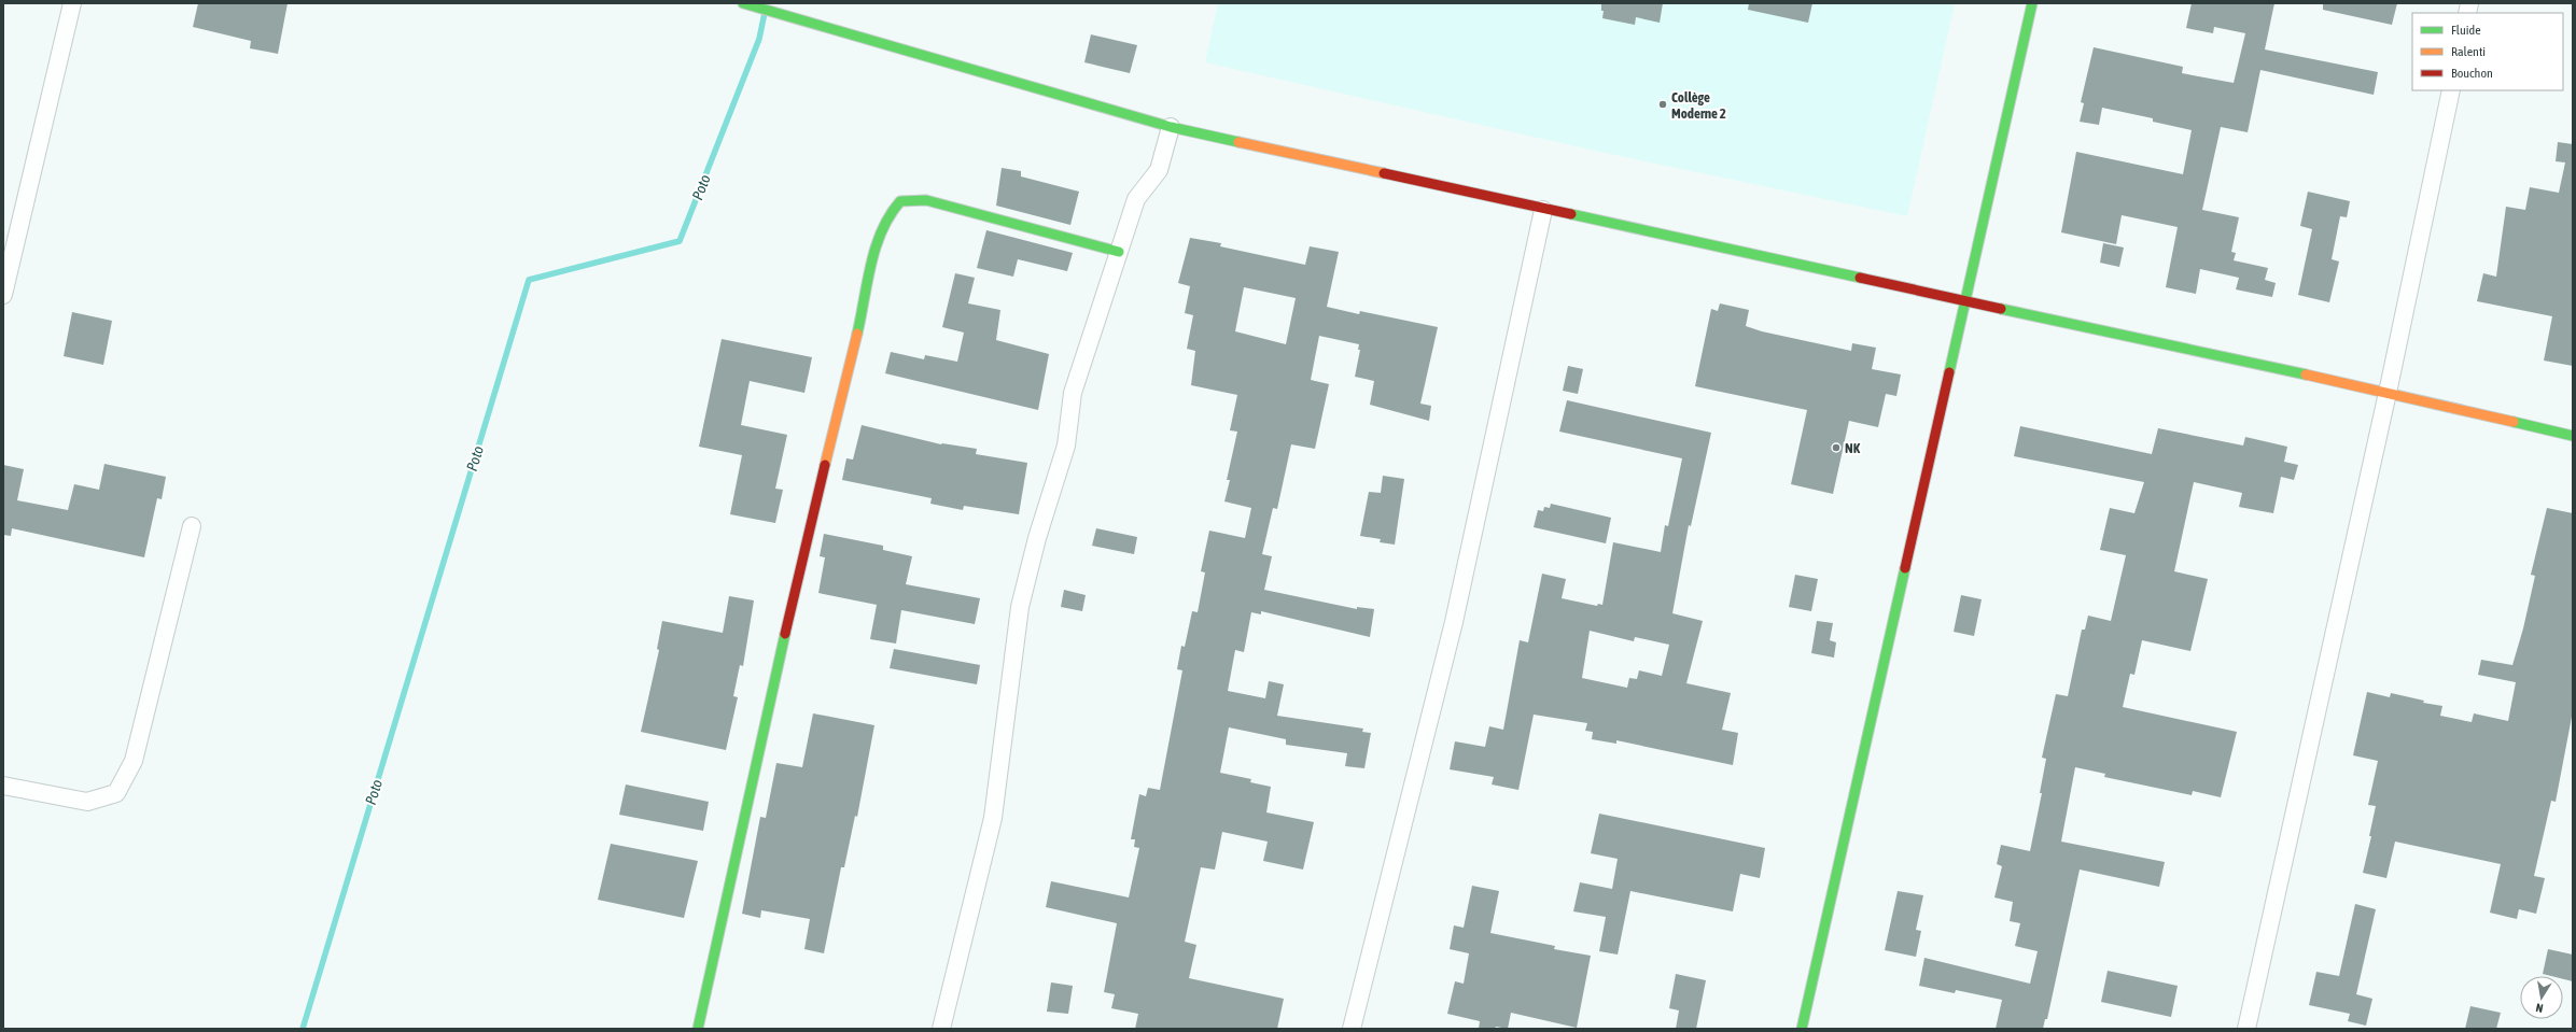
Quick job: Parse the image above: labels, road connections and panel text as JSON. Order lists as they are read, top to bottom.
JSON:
{
  "water": ["Poto"],
  "places": ["Collège Moderne 2", "NK"],
  "legend": ["Fluide", "Ralenti", "Bouchon"],
  "north": "bottom"
}
